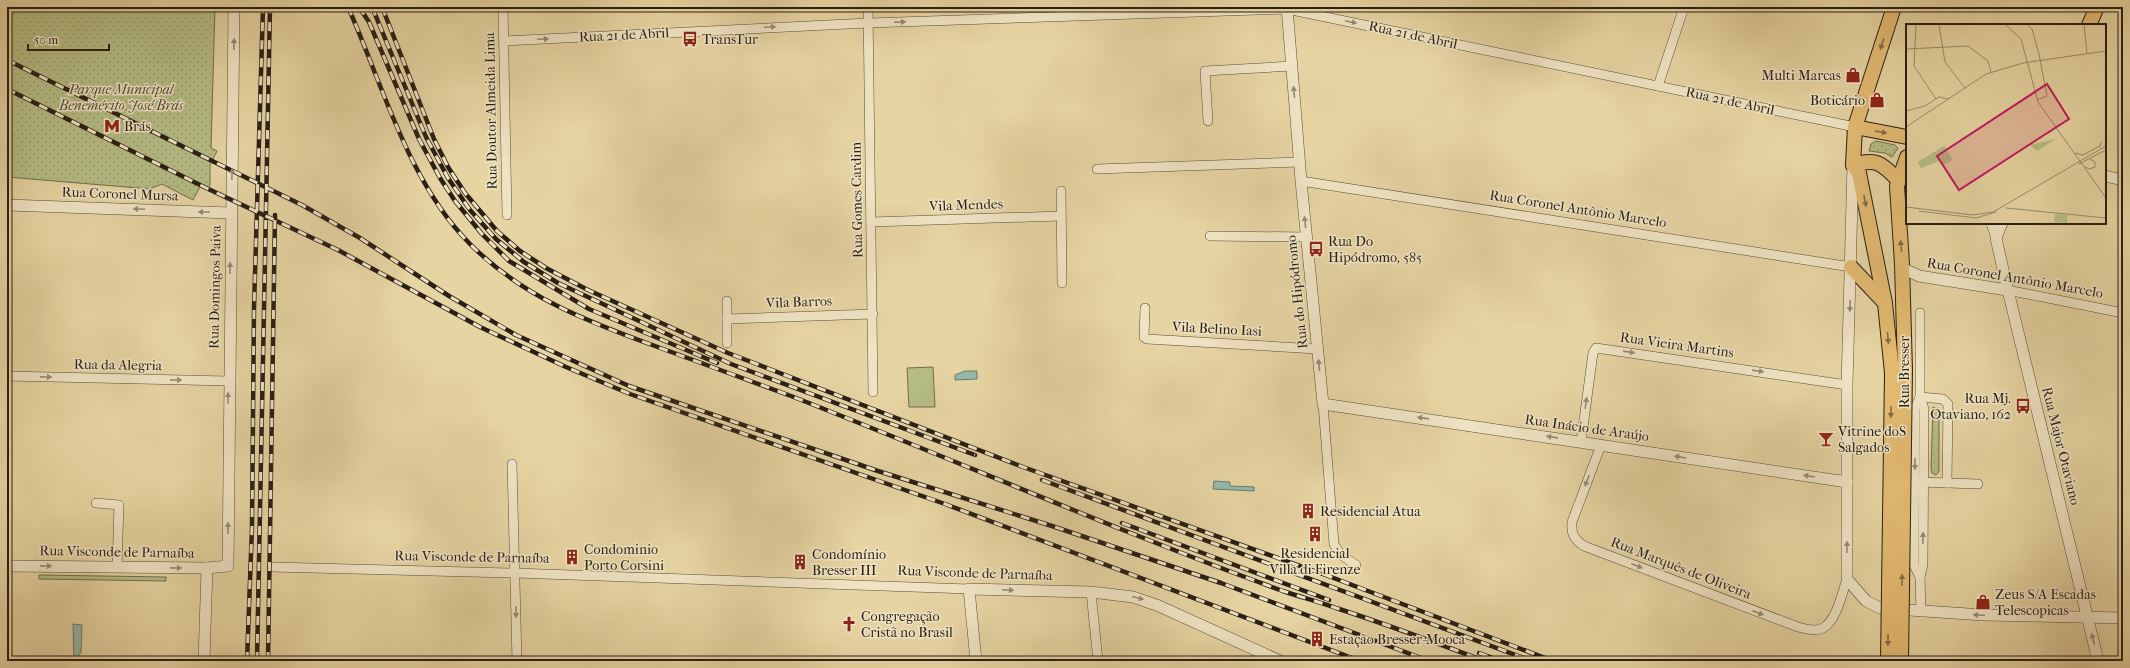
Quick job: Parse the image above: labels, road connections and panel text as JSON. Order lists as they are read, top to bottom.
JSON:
{
  "streets": {
    "main road": ["Rua 21 de Abril", "Rua Bresser"],
    "street": [
      "Rua Doutor Almeida Lima",
      "Rua Coronel Mursa",
      "Rua Gomes Cardim",
      "Vila Mendes",
      "Rua Coronel Antônio Marcelo",
      "Rua Domingos Paiva",
      "Rua do Hipódromo",
      "Vila Barros",
      "Vila Belino Iasi",
      "Rua Vieira Martins",
      "Rua da Alegria",
      "Rua Inácio de Araújo",
      "Rua Major Otaviano",
      "Rua Visconde de Parnaíba",
      "Rua Marquês de Oliveira"
    ]
  },
  "crossings": [
    ["Rua 21 de Abril", "Rua Doutor Almeida Lima"],
    ["Rua 21 de Abril", "Rua Gomes Cardim"],
    ["Rua 21 de Abril", "Rua do Hipódromo"],
    ["Rua Coronel Mursa", "Rua Domingos Paiva"],
    ["Rua Gomes Cardim", "Vila Mendes"],
    ["Rua Gomes Cardim", "Vila Barros"],
    ["Rua Coronel Antônio Marcelo", "Rua do Hipódromo"],
    ["Rua Coronel Antônio Marcelo", "Rua Bresser"],
    ["Rua Coronel Antônio Marcelo", "Rua Major Otaviano"],
    ["Rua Domingos Paiva", "Rua da Alegria"],
    ["Rua Domingos Paiva", "Rua Visconde de Parnaíba"],
    ["Rua do Hipódromo", "Vila Belino Iasi"],
    ["Rua do Hipódromo", "Rua Inácio de Araújo"],
    ["Rua Vieira Martins", "Rua Inácio de Araújo"],
    ["Rua Inácio de Araújo", "Rua Marquês de Oliveira"]
  ],
  "one_way": [
    "Rua 21 de Abril",
    "Rua Coronel Mursa",
    "Rua Domingos Paiva",
    "Rua do Hipódromo",
    "Rua da Alegria",
    "Rua Inácio de Araújo",
    "Rua Visconde de Parnaíba"
  ],
  "parks": ["Parque Municipal Benemérito José Brás"],
  "places": {
    "bus stop": ["TransTur", "Rua Do Hipódromo, 585", "Rua Mj. Otaviano, 162"],
    "shop": ["Multi Marcas", "Boticário", "Zeus S/A Escadas Telescopicas"],
    "metro station": ["Brás"],
    "bar": ["Vitrine doS Salgados"],
    "building": [
      "Residencial Atua",
      "Residencial Villa di Firenze",
      "Condominio Porto Corsini",
      "Condomínio Bresser III",
      "Estação Bresser-Mooca"
    ],
    "church": ["Congregação Cristã no Brasil"]
  },
  "scale_bar": "50 m"
}
